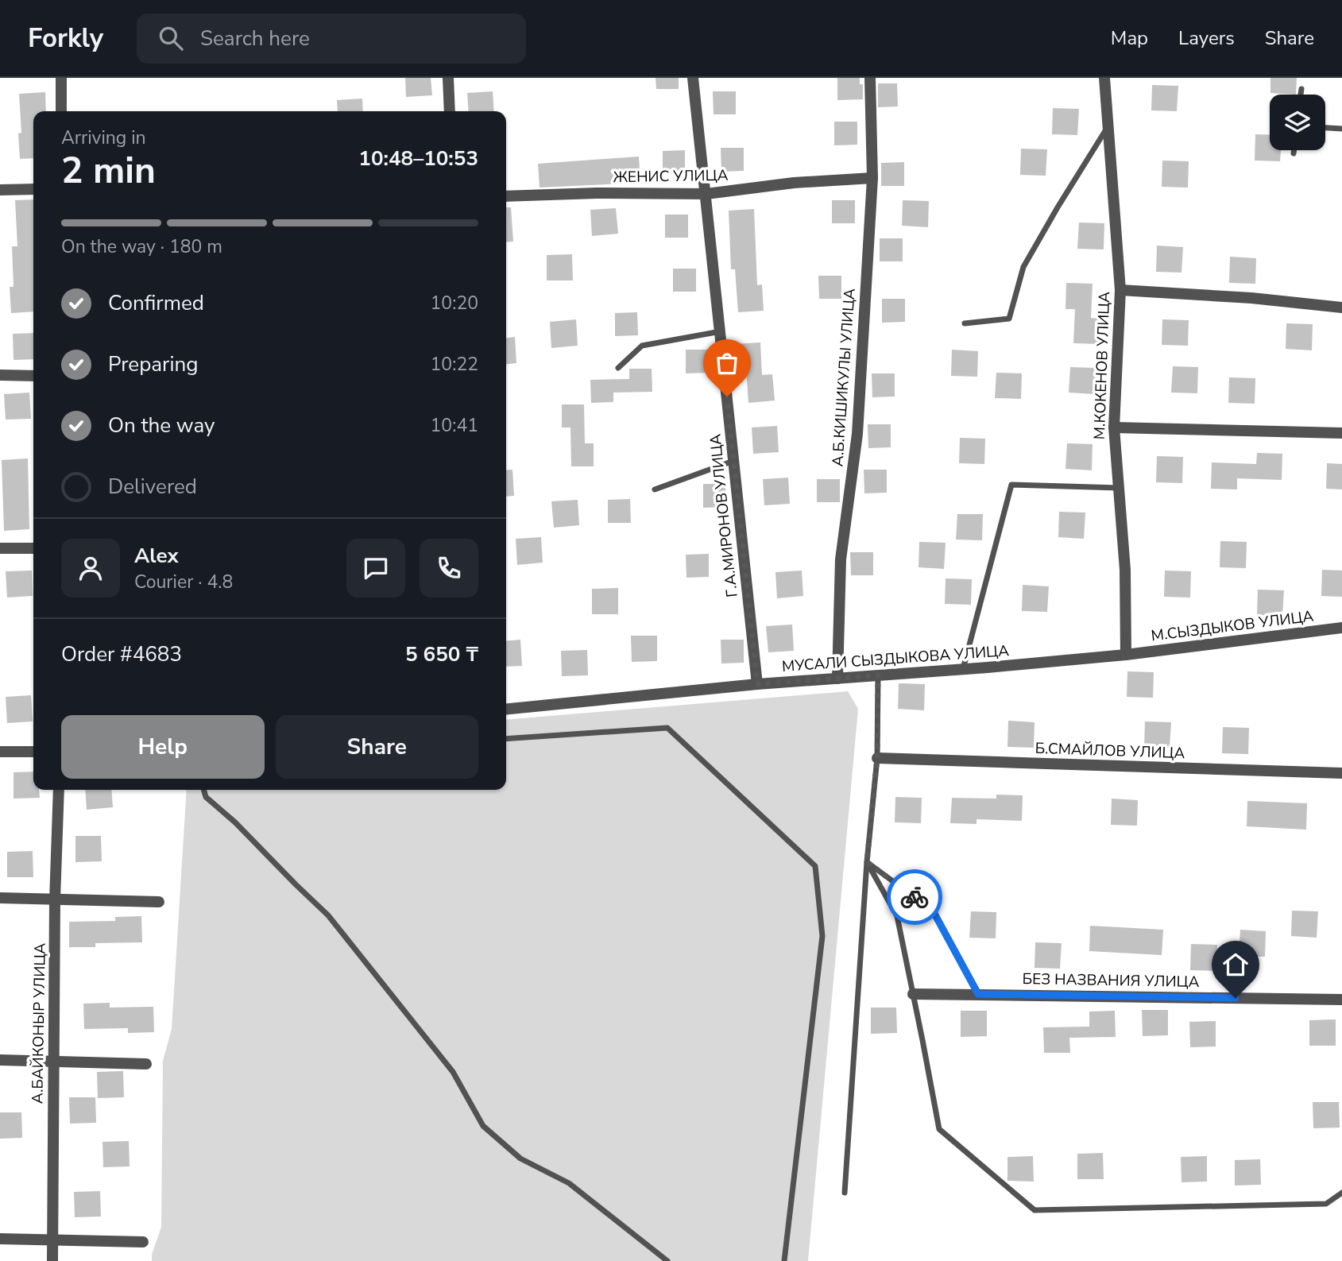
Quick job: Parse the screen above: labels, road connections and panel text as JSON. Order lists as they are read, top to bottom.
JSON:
{
  "streets": {
    "street": [
      "ЖЕНИС УЛИЦА",
      "М.КОКЕНОВ УЛИЦА",
      "А.Б.КИШИКУЛЫ УЛИЦА",
      "Г.А.МИРОНОВ УЛИЦА",
      "М.СЫЗДЫКОВ УЛИЦА",
      "МУСАЛИ СЫЗДЫКОВА УЛИЦА",
      "Б.СМАЙЛОВ УЛИЦА",
      "БЕЗ НАЗВАНИЯ УЛИЦА",
      "А.БАЙКОНЫР УЛИЦА"
    ]
  },
  "crossings": [
    ["ЖЕНИС УЛИЦА", "А.Б.КИШИКУЛЫ УЛИЦА"],
    ["ЖЕНИС УЛИЦА", "Г.А.МИРОНОВ УЛИЦА"],
    ["М.КОКЕНОВ УЛИЦА", "М.СЫЗДЫКОВ УЛИЦА"],
    ["М.КОКЕНОВ УЛИЦА", "МУСАЛИ СЫЗДЫКОВА УЛИЦА"],
    ["А.Б.КИШИКУЛЫ УЛИЦА", "МУСАЛИ СЫЗДЫКОВА УЛИЦА"],
    ["Г.А.МИРОНОВ УЛИЦА", "МУСАЛИ СЫЗДЫКОВА УЛИЦА"],
    ["М.СЫЗДЫКОВ УЛИЦА", "МУСАЛИ СЫЗДЫКОВА УЛИЦА"]
  ],
  "page": {
    "header": "Forkly",
    "search": "Search here",
    "nav": ["Map", "Layers", "Share"],
    "heading": ["2 min", "Arriving in", "10:48–10:53"],
    "panel": [
      "Alex",
      "Courier · 4.8",
      "Order #4683",
      "5 650 ₸"
    ],
    "bar": "On the way · 180 m",
    "list": [
      ["Confirmed", "10:20"],
      ["Preparing", "10:22"],
      ["On the way", "10:41"],
      "Delivered"
    ],
    "buttons": ["Help", "Share"]
  }
}
